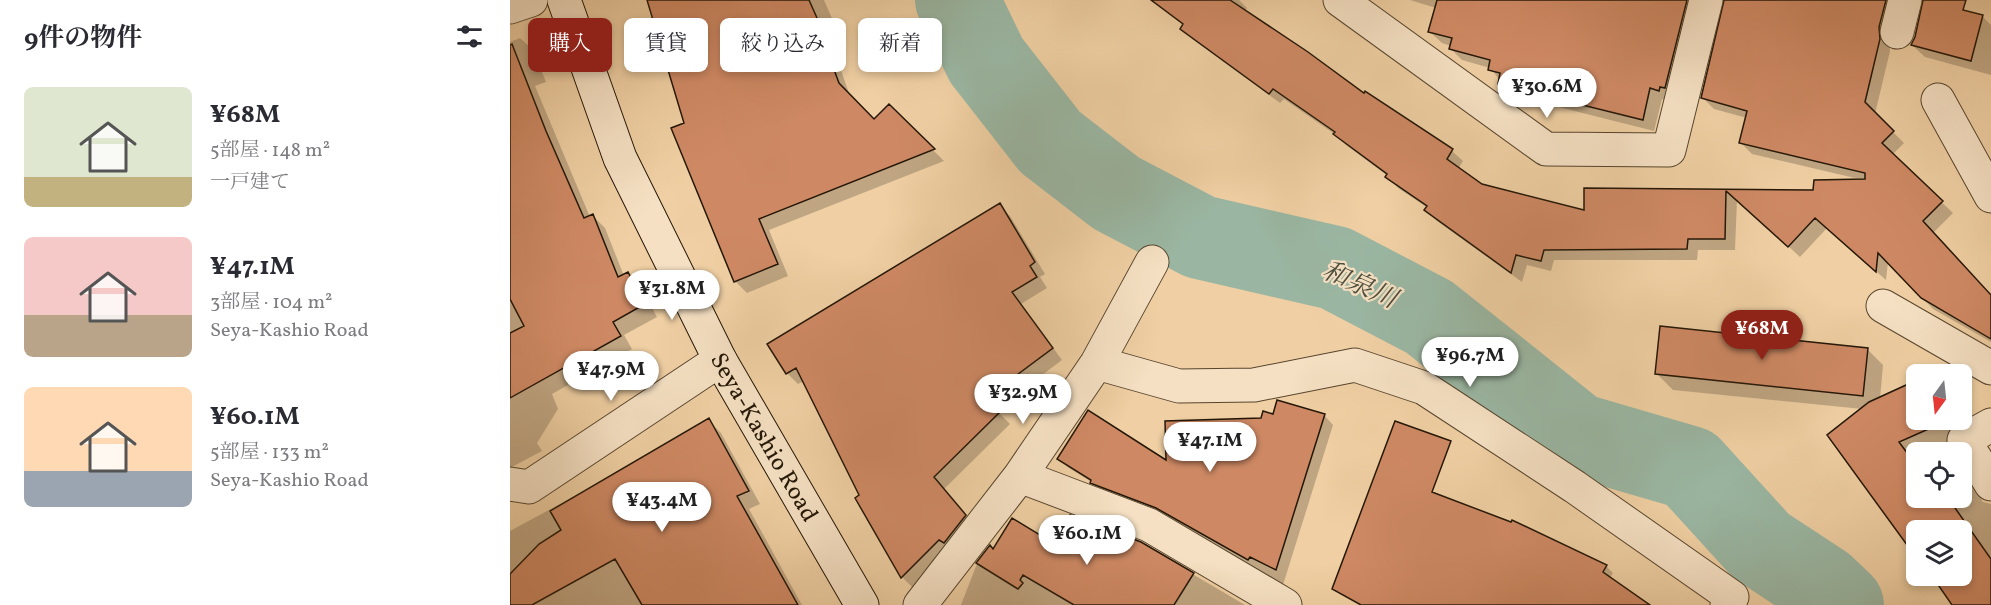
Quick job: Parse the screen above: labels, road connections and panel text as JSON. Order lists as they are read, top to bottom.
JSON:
{
  "streets": {
    "street": ["Seya-Kashio Road"]
  },
  "water": ["和泉川"],
  "north": "bottom",
  "page": {
    "heading": "9件の物件",
    "chip": [
      "購入",
      "賃貸",
      "絞り込み",
      "新着"
    ],
    "price": [
      "¥30.6M",
      "¥31.8M",
      "¥68M",
      "¥96.7M",
      "¥47.9M",
      "¥32.9M",
      "¥47.1M",
      "¥43.4M",
      "¥60.1M"
    ],
    "list": [
      {
        "name": "¥68M",
        "note": "5部屋 · 148 m² · 一戸建て"
      },
      {
        "name": "¥47.1M",
        "note": "3部屋 · 104 m² · Seya-Kashio Road"
      },
      {
        "name": "¥60.1M",
        "note": "5部屋 · 133 m² · Seya-Kashio Road"
      }
    ]
  }
}
